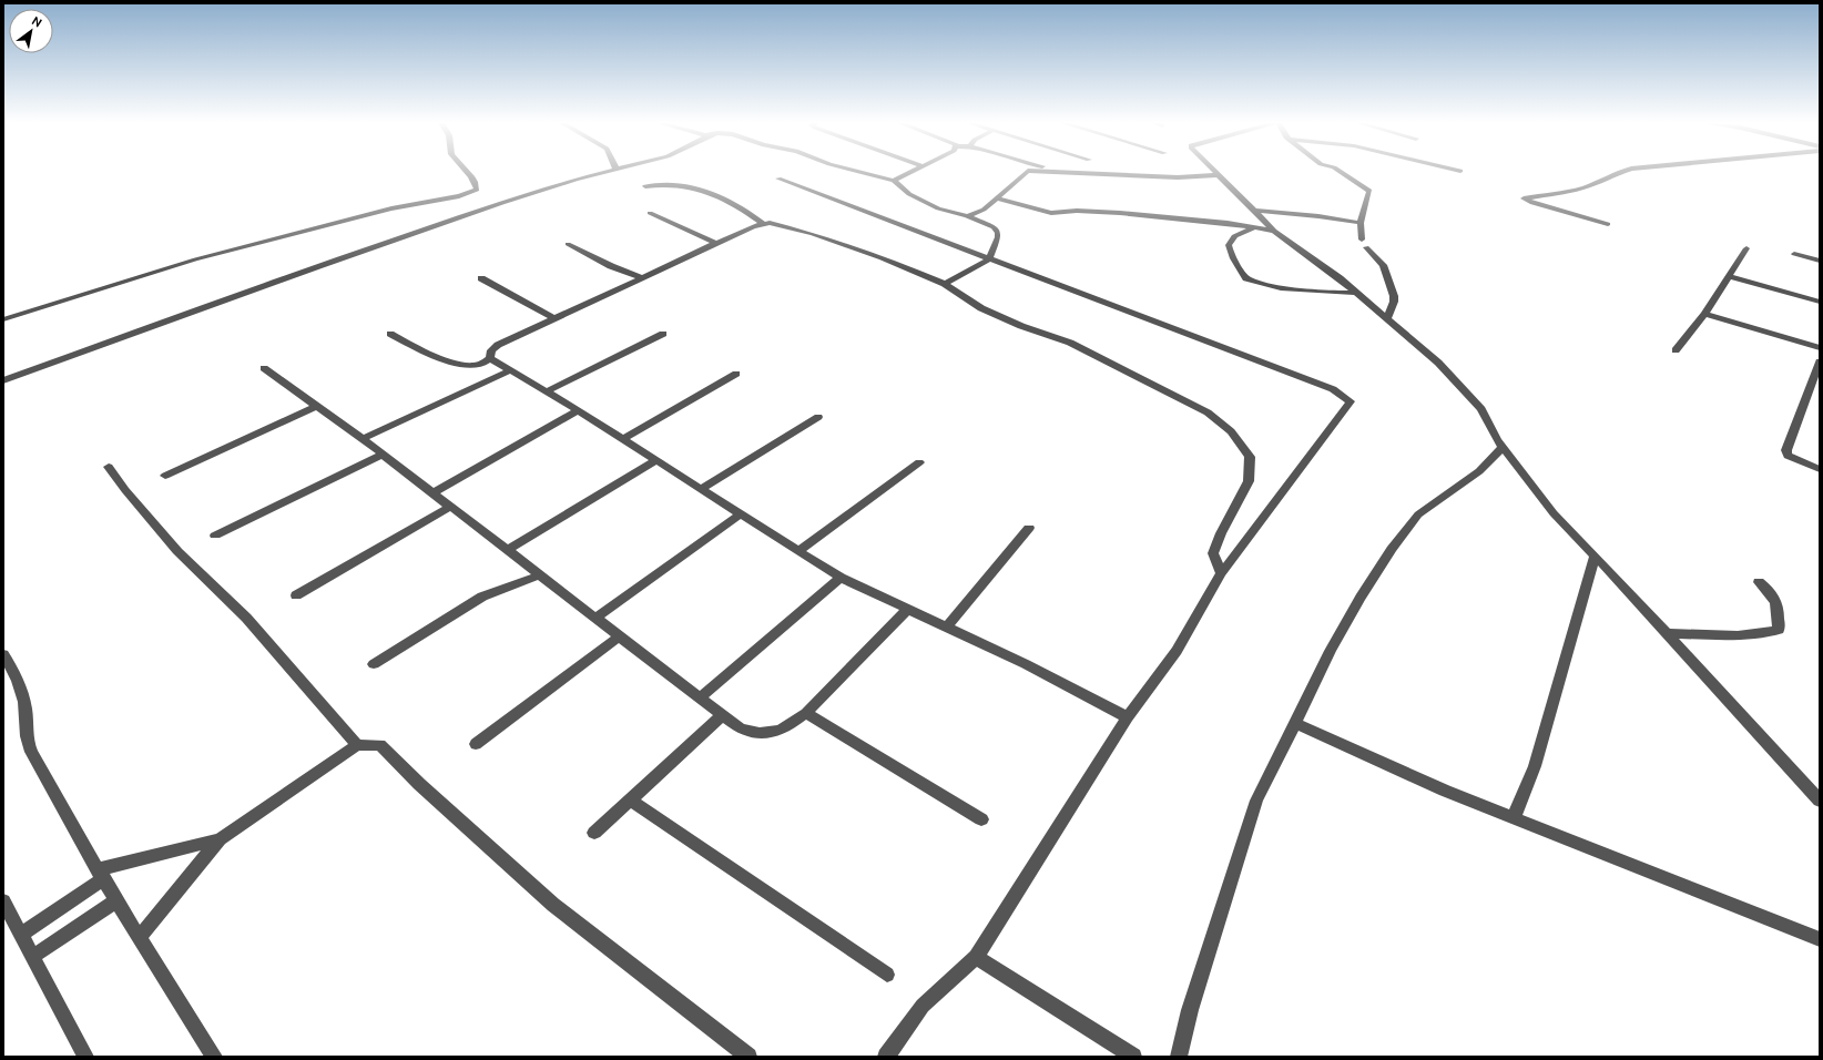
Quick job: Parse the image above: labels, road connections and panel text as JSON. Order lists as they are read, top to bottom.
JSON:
{
  "north": "top right"
}
